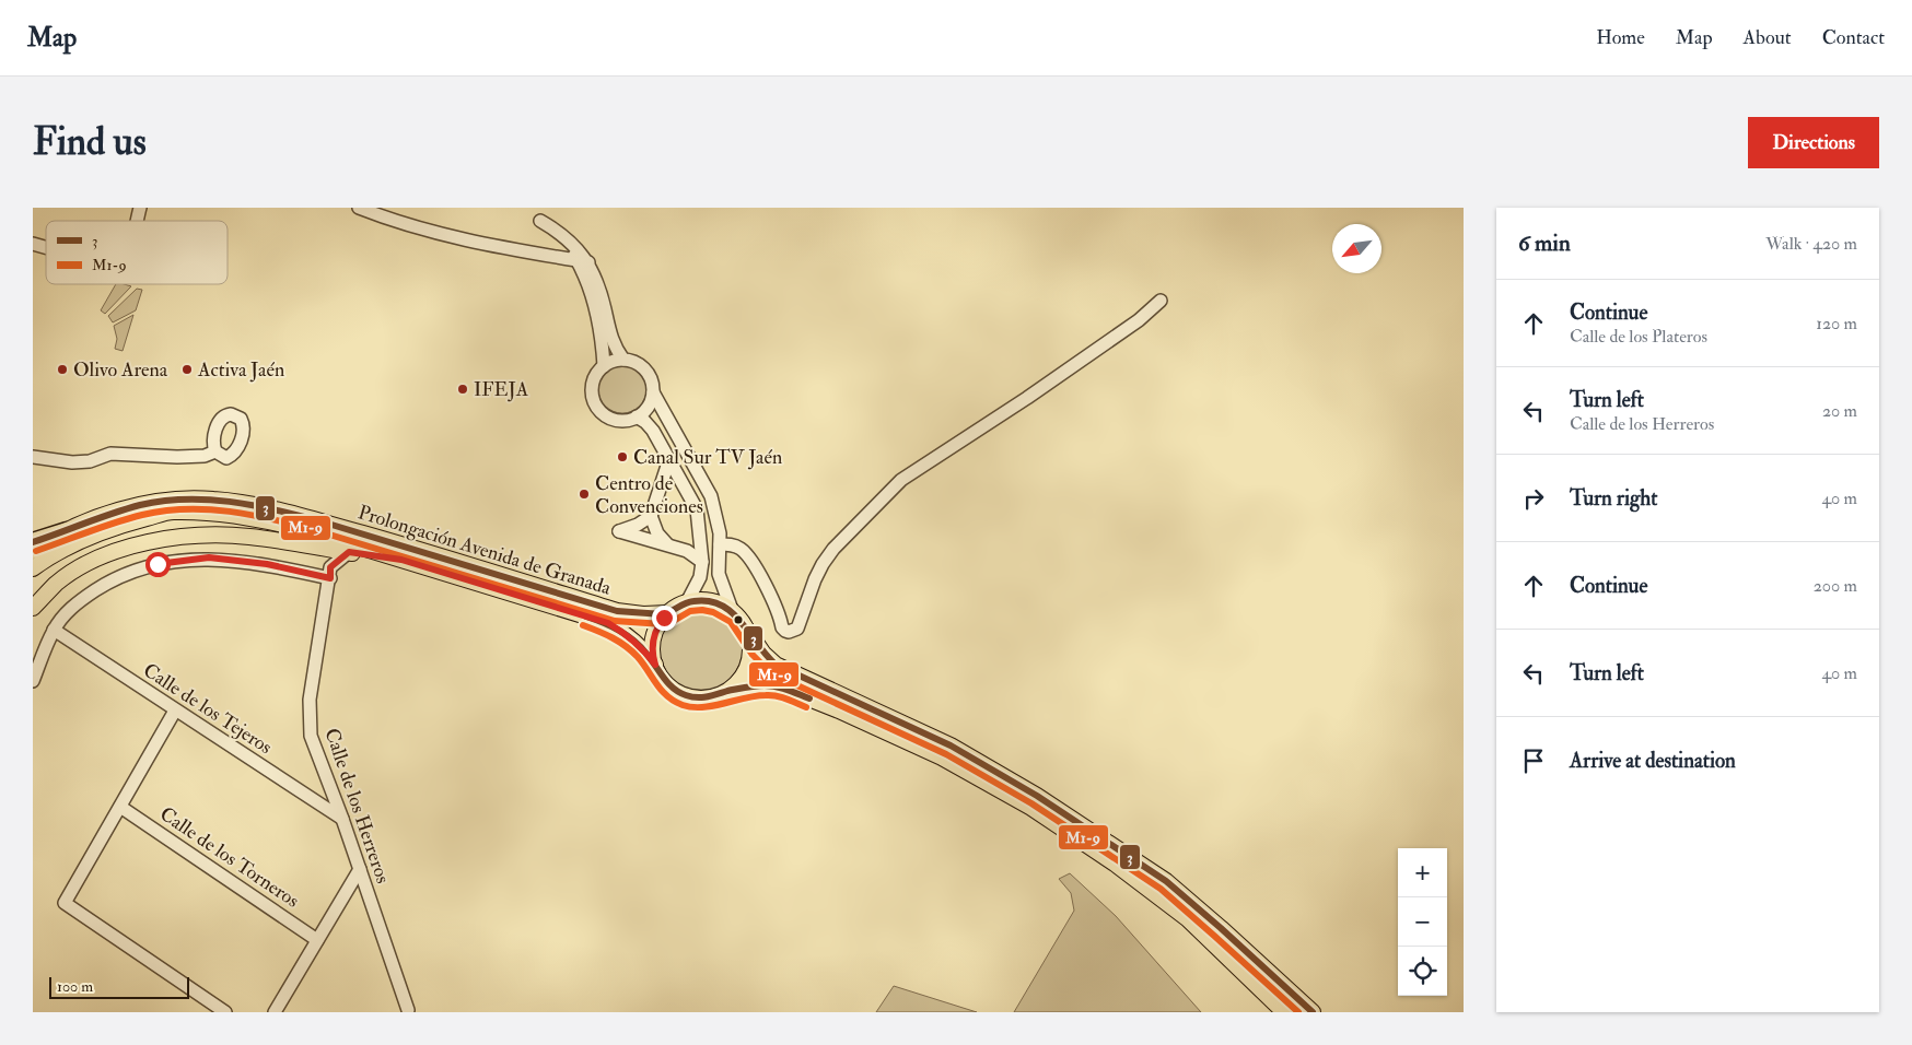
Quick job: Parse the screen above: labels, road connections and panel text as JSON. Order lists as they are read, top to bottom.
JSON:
{
  "streets": {
    "main road": ["Prolongación Avenida de Granada"],
    "street": ["Calle de los Tejeros", "Calle de los Herreros", "Calle de los Torneros"]
  },
  "crossings": [
    ["Calle de los Tejeros", "Calle de los Herreros"]
  ],
  "places": [
    "Olivo Arena",
    "Activa Jaén",
    "IFEJA",
    "Canal Sur TV Jaén",
    "Centro de Convenciones"
  ],
  "lines": ["transit line 3", "transit line M1-9"],
  "legend": ["3", "M1-9"],
  "scale_bar": "100 m",
  "north": "bottom left",
  "page": {
    "header": "Map",
    "nav": [
      "Home",
      "Map",
      "About",
      "Contact"
    ],
    "buttons": "Directions",
    "title": "Find us",
    "heading": ["6 min", "Walk · 420 m"],
    "list": [
      ["Continue", "Calle de los Plateros", "120 m"],
      ["Turn left", "Calle de los Herreros", "20 m"],
      ["Turn right", "40 m"],
      ["Continue", "200 m"],
      ["Turn left", "40 m"],
      "Arrive at destination"
    ],
    "map_buttons": ["+", "−"],
    "scale": "100 m"
  }
}
